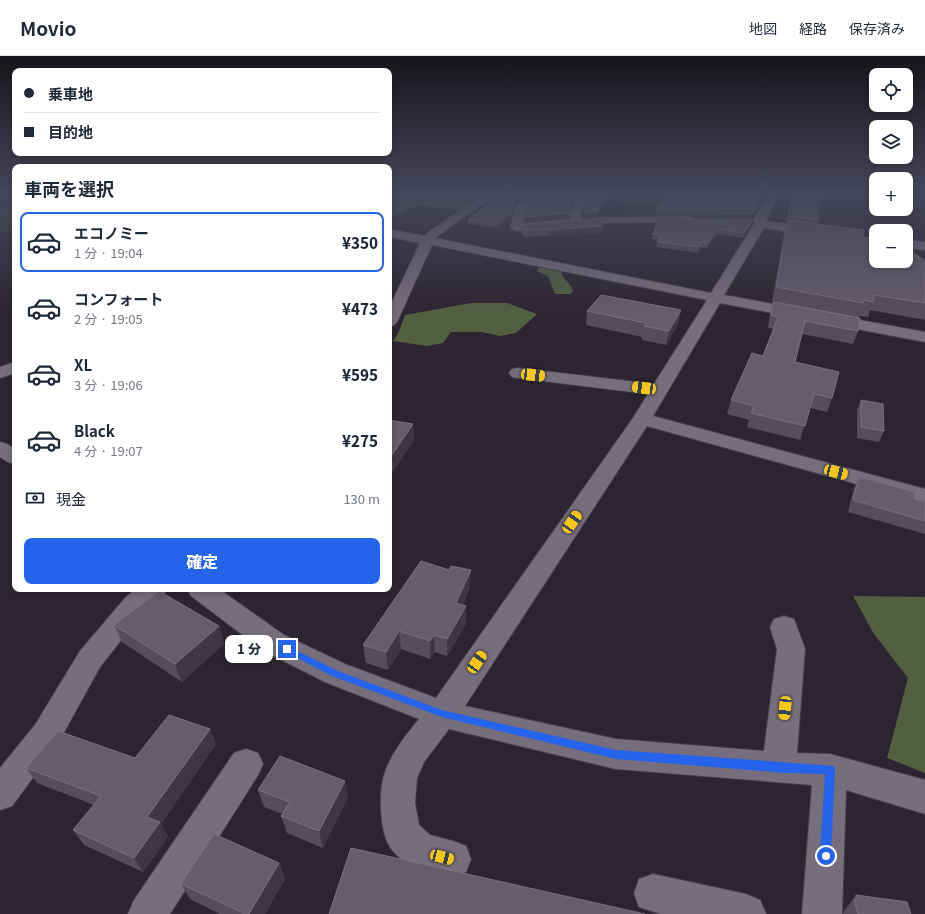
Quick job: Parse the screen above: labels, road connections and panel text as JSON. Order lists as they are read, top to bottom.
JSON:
{
  "page": {
    "header": "Movio",
    "nav": ["地図", "経路", "保存済み"],
    "map_buttons": ["+", "−"],
    "banner": ["乗車地", "目的地"],
    "heading": "車両を選択",
    "list": [
      {
        "name": "エコノミー",
        "note": "1 分 · 19:04",
        "value": "¥350"
      },
      {
        "name": "コンフォート",
        "note": "2 分 · 19:05",
        "value": "¥473"
      },
      {
        "name": "XL",
        "note": "3 分 · 19:06",
        "value": "¥595"
      },
      {
        "name": "Black",
        "note": "4 分 · 19:07",
        "value": "¥275"
      }
    ],
    "pay": ["現金", "130 m"],
    "buttons": "確定",
    "bubble": "1 分"
  }
}
